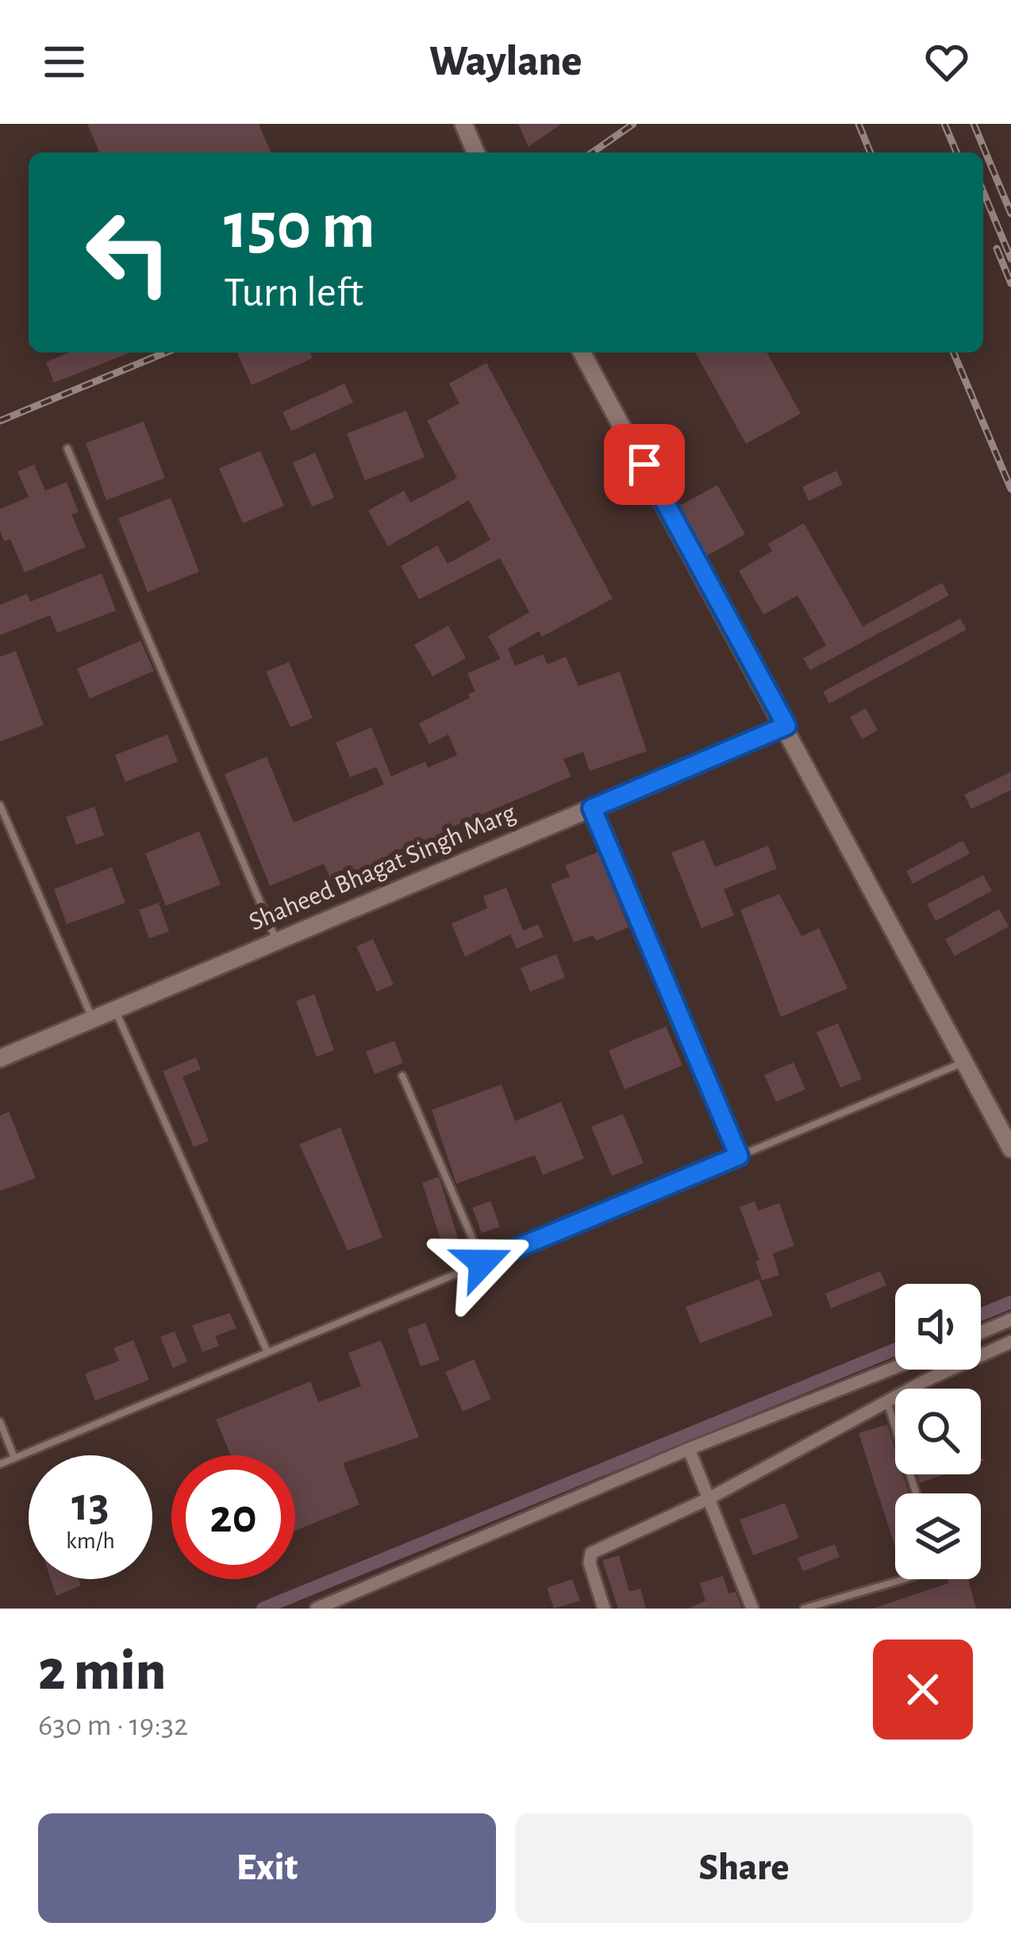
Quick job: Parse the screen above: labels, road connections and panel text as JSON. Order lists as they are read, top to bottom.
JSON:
{
  "streets": {
    "street": ["Shaheed Bhagat Singh Marg"]
  },
  "page": {
    "header": "Waylane",
    "turn": ["150 m", "Turn left"],
    "speed": "13 km/h",
    "limit": "20",
    "heading": ["2 min", "630 m · 19:32"],
    "buttons": ["Exit", "Share"]
  }
}
